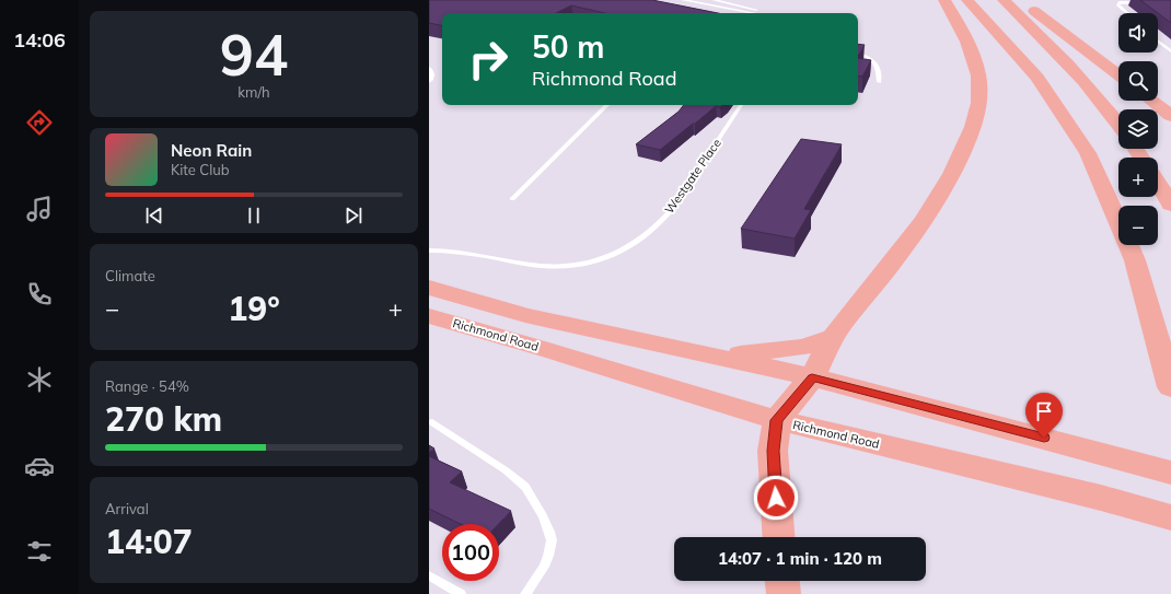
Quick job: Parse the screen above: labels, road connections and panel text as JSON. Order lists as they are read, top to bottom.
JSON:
{
  "streets": {
    "highway": ["Richmond Road"],
    "lane": ["Westgate Place"]
  },
  "page": {
    "tabs": "14:06",
    "tile": [
      ["94", "km/h"],
      "Climate",
      ["Range · 54%", "270 km"],
      ["Arrival", "14:07"]
    ],
    "map_buttons": ["+", "−"],
    "turn": ["50 m", "Richmond Road"],
    "song": ["Neon Rain", "Kite Club"],
    "heat": ["−", "19°", "+"],
    "limit": "100",
    "trip": "14:07 · 1 min · 120 m"
  }
}
